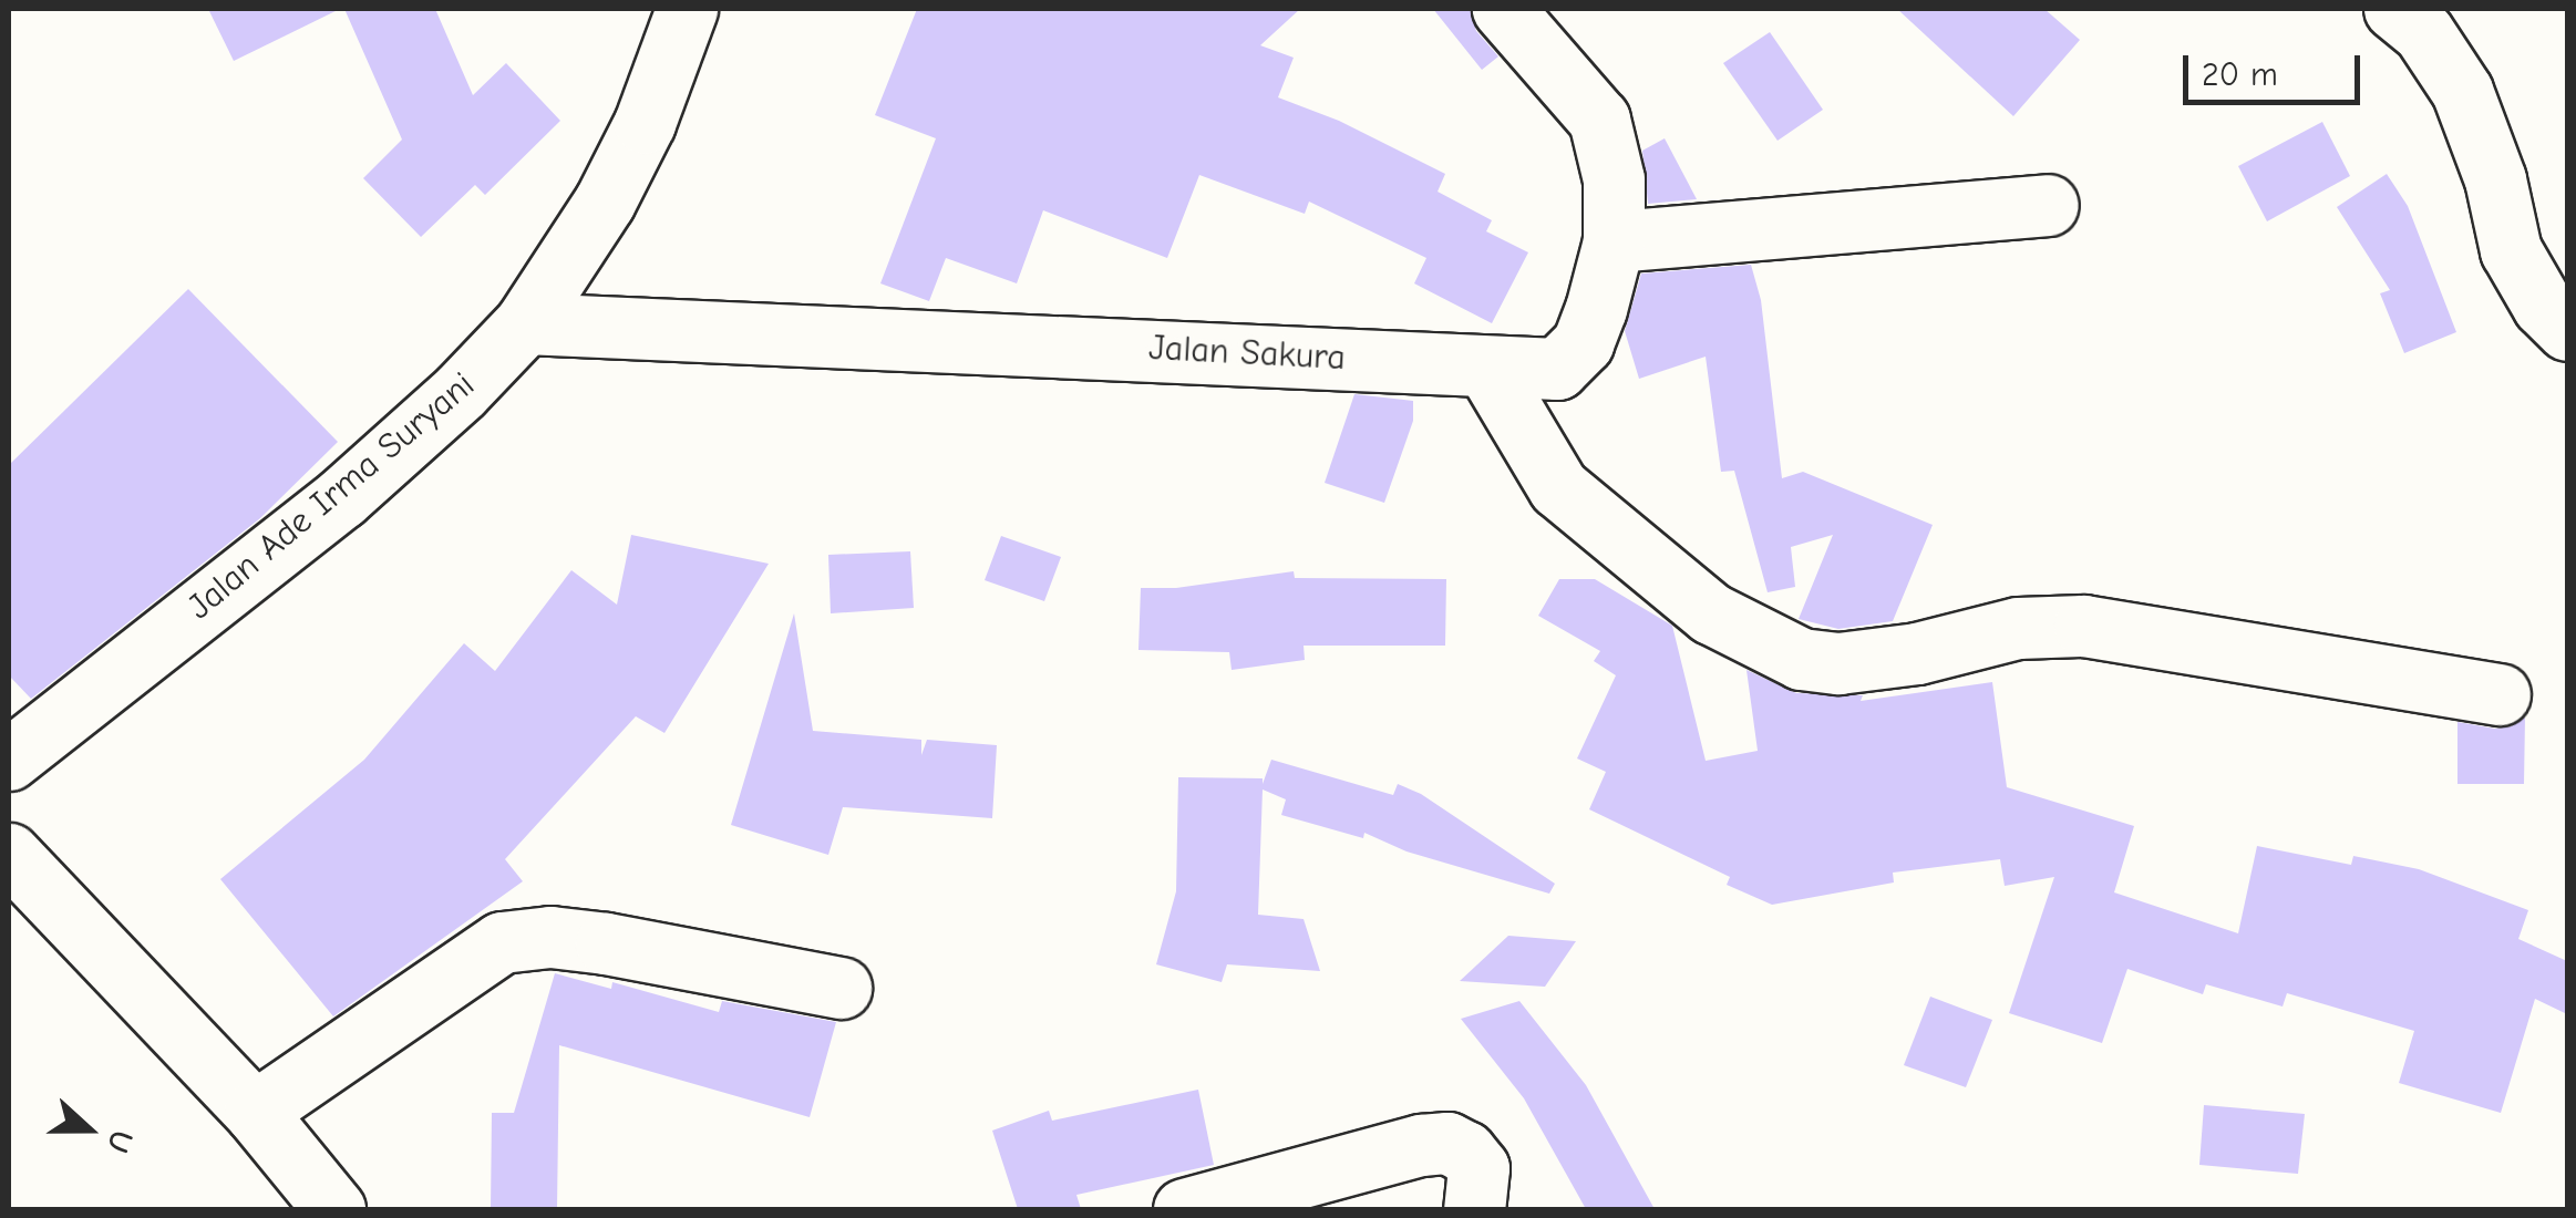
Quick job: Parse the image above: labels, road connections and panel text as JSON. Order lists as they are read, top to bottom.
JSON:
{
  "streets": {
    "main road": ["Jalan Sakura", "Jalan Ade Irma Suryani"]
  },
  "crossings": [
    ["Jalan Sakura", "Jalan Ade Irma Suryani"]
  ],
  "scale_bar": "20 m",
  "north": "right"
}
